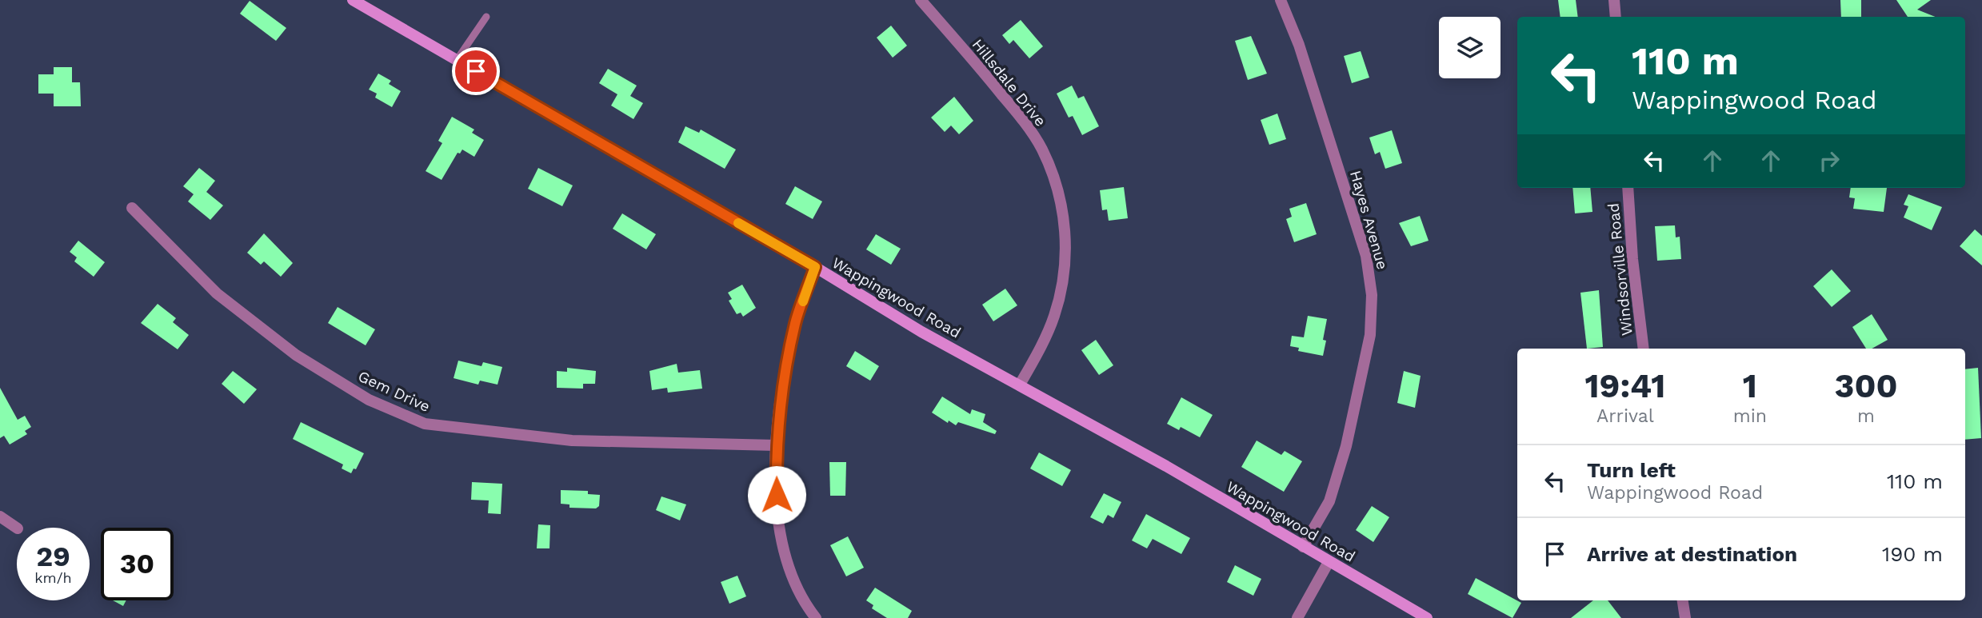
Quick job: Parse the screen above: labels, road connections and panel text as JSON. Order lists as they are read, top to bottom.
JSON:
{
  "streets": {
    "main road": ["Wappingwood Road"],
    "street": [
      "Hillsdale Drive",
      "Hayes Avenue",
      "Windsorville Road",
      "Gem Drive"
    ]
  },
  "crossings": [
    ["Hillsdale Drive", "Wappingwood Road"],
    ["Hayes Avenue", "Wappingwood Road"]
  ],
  "page": {
    "turn": ["110 m", "Wappingwood Road"],
    "eta": [
      "19:41",
      "Arrival",
      "1",
      "min",
      "300",
      "m"
    ],
    "list": [
      {
        "name": "Turn left",
        "note": "Wappingwood Road",
        "value": "110 m"
      },
      {
        "name": "Arrive at destination",
        "value": "190 m"
      }
    ],
    "speed": "29 km/h",
    "limit": "30"
  }
}
